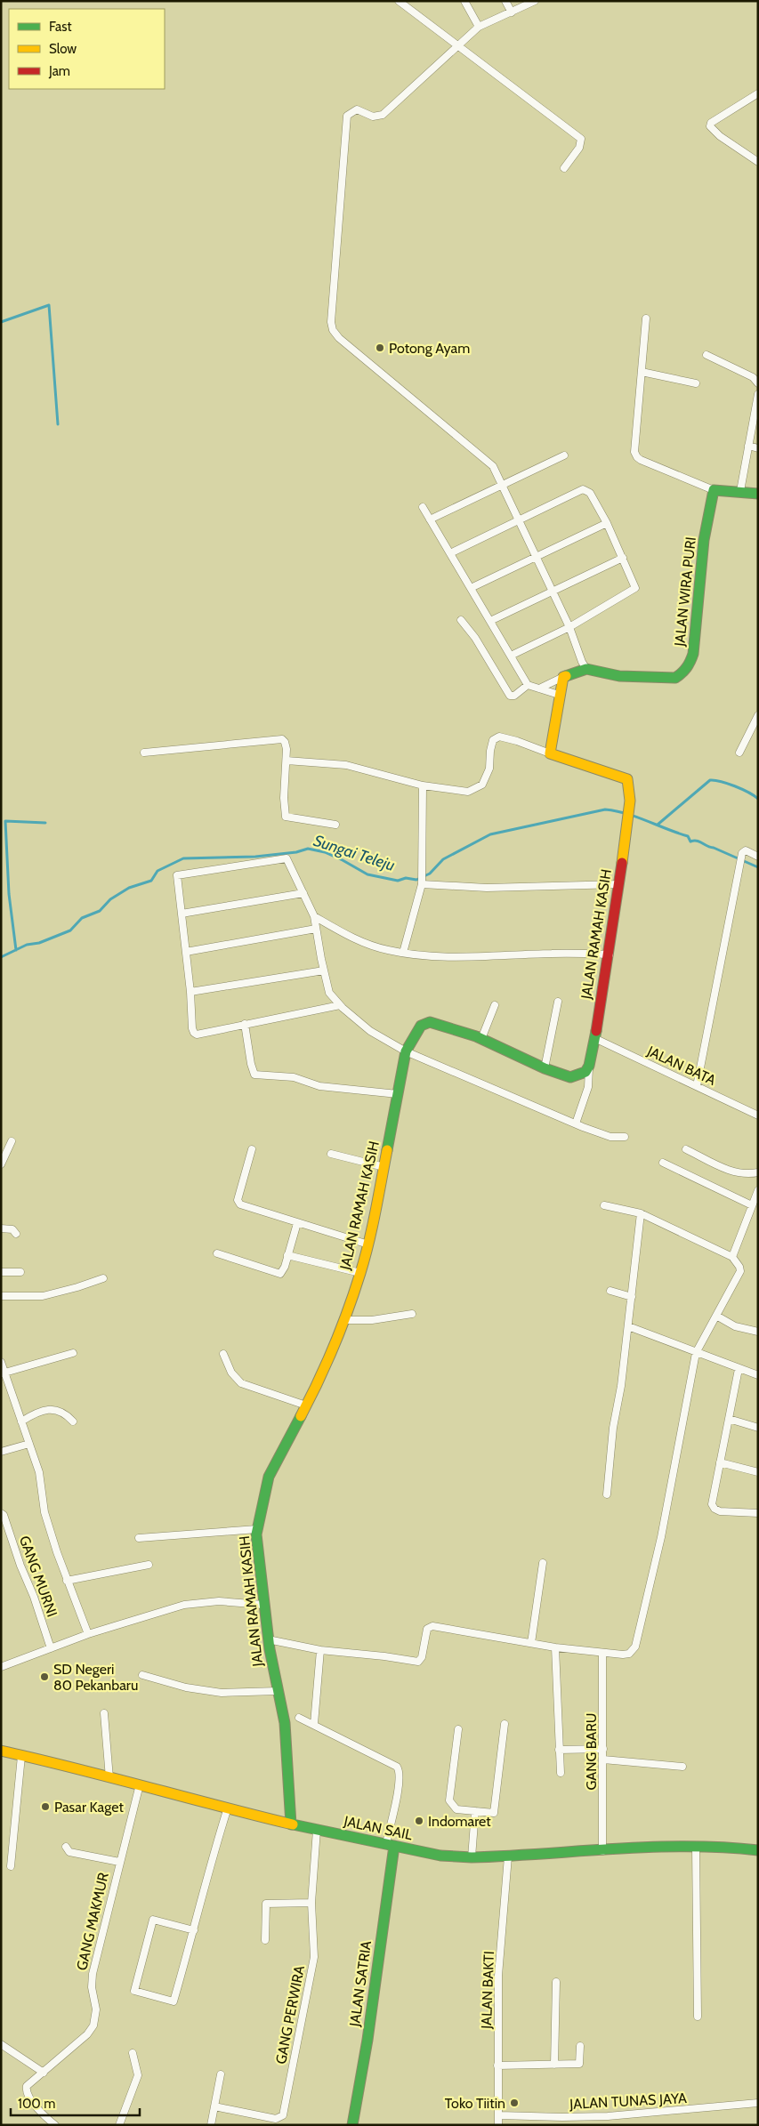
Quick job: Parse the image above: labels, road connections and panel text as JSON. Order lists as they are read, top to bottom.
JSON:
{
  "streets": {
    "street": [
      "JALAN WIRA PURI",
      "JALAN RAMAH KASIH",
      "JALAN BATA",
      "GANG MURNI",
      "GANG BARU",
      "JALAN SAIL",
      "GANG MAKMUR",
      "JALAN SATRIA",
      "JALAN BAKTI",
      "GANG PERWIRA",
      "JALAN TUNAS JAYA"
    ]
  },
  "crossings": [
    ["JALAN RAMAH KASIH", "JALAN BATA"],
    ["JALAN RAMAH KASIH", "JALAN SAIL"],
    ["GANG BARU", "JALAN SAIL"],
    ["JALAN SAIL", "GANG MAKMUR"],
    ["JALAN SAIL", "JALAN SATRIA"],
    ["JALAN SAIL", "JALAN BAKTI"],
    ["JALAN SAIL", "GANG PERWIRA"],
    ["JALAN BAKTI", "JALAN TUNAS JAYA"]
  ],
  "water": ["Sungai Teleju"],
  "places": [
    "Potong Ayam",
    "SD Negeri 80 Pekanbaru",
    "Pasar Kaget",
    "Indomaret",
    "Toko Tiitin"
  ],
  "legend": ["Fast", "Slow", "Jam"],
  "scale_bar": "100 m"
}
